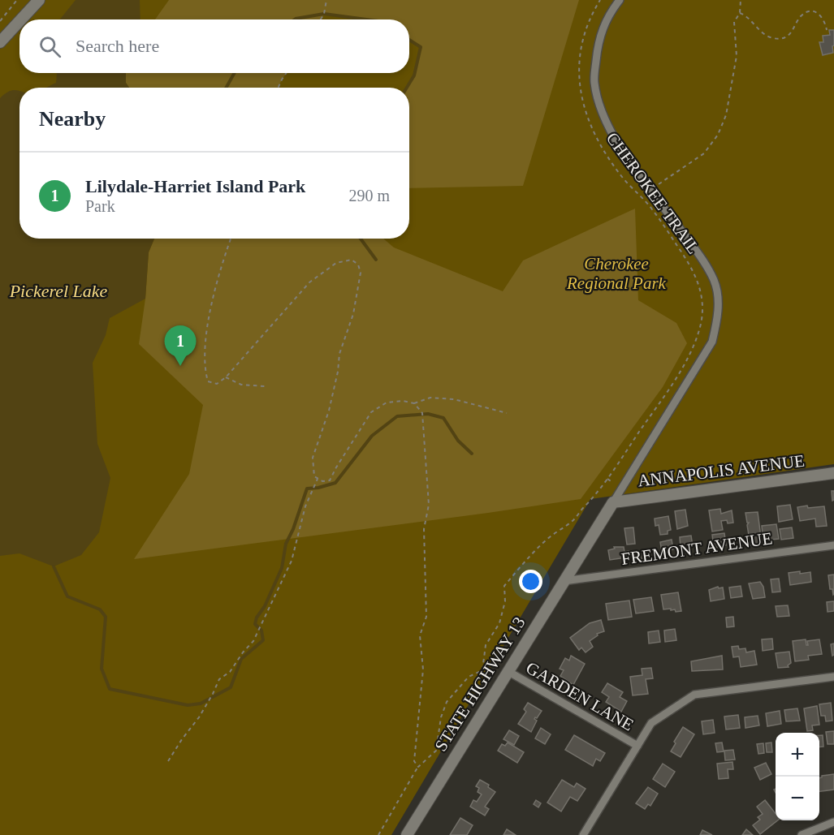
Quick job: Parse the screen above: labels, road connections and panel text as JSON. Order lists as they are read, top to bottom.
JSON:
{
  "streets": {
    "street": [
      "ANNAPOLIS AVENUE",
      "FREMONT AVENUE",
      "STATE HIGHWAY 13",
      "GARDEN LANE"
    ],
    "path": ["CHEROKEE TRAIL"]
  },
  "crossings": [
    ["ANNAPOLIS AVENUE", "STATE HIGHWAY 13"],
    ["FREMONT AVENUE", "STATE HIGHWAY 13"],
    ["STATE HIGHWAY 13", "GARDEN LANE"]
  ],
  "water": ["Pickerel Lake"],
  "parks": ["Cherokee Regional Park"],
  "page": {
    "search": "Search here",
    "heading": "Nearby",
    "list": [
      {
        "mark": "1",
        "name": "Lilydale-Harriet Island Park",
        "note": "Park",
        "value": "290 m"
      }
    ],
    "pins": "1",
    "map_buttons": ["+", "−"]
  }
}
